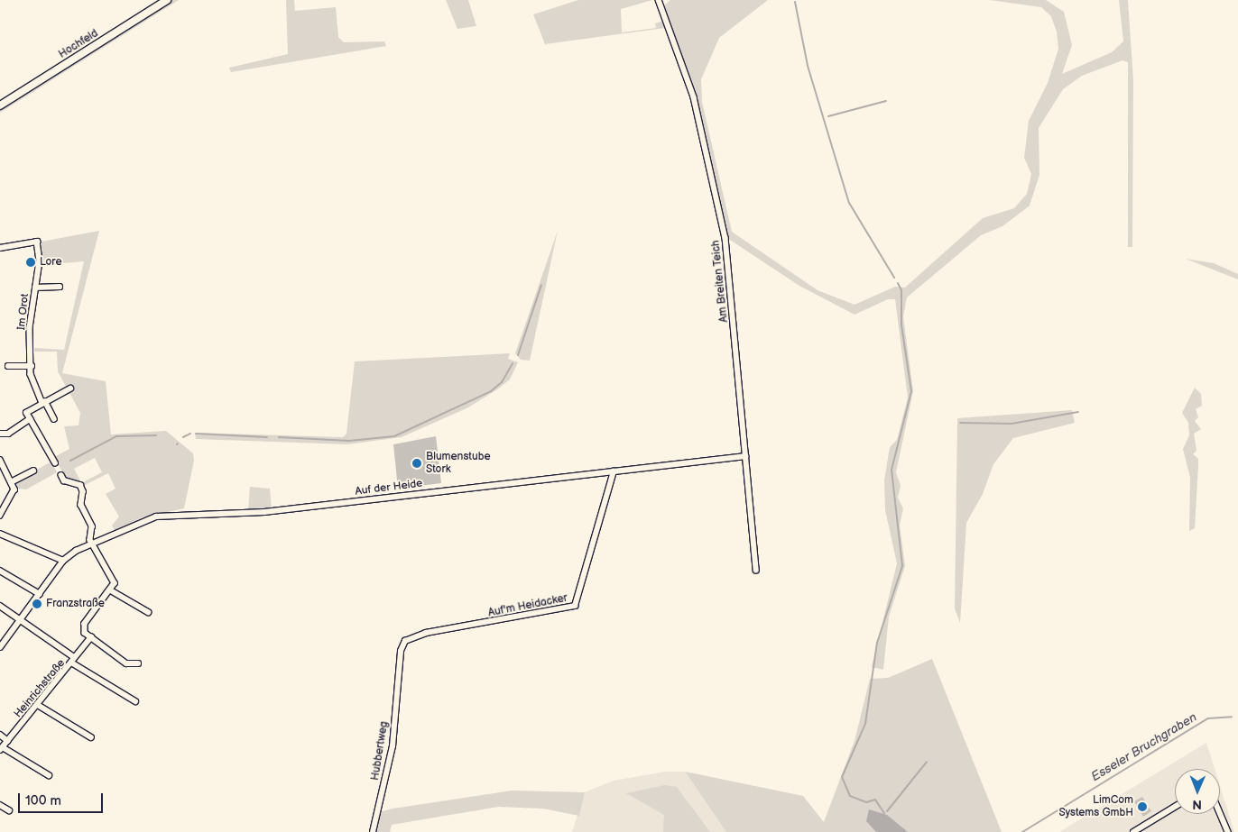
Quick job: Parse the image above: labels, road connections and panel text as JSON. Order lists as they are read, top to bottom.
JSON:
{
  "streets": {
    "street": [
      "Hochfeld",
      "Am Breiten Teich",
      "Im Orot",
      "Auf der Heide",
      "Auf'm Heidacker",
      "Heinrichstraße",
      "Hubbertweg"
    ]
  },
  "crossings": [
    ["Am Breiten Teich", "Auf der Heide"],
    ["Auf der Heide", "Auf'm Heidacker"],
    ["Auf'm Heidacker", "Hubbertweg"]
  ],
  "water": ["Esseler Bruchgraben"],
  "places": [
    "Lore",
    "Blumenstube Stork",
    "Franzstraße",
    "LimCom Systems GmbH"
  ],
  "scale_bar": "100 m",
  "north": "bottom"
}
